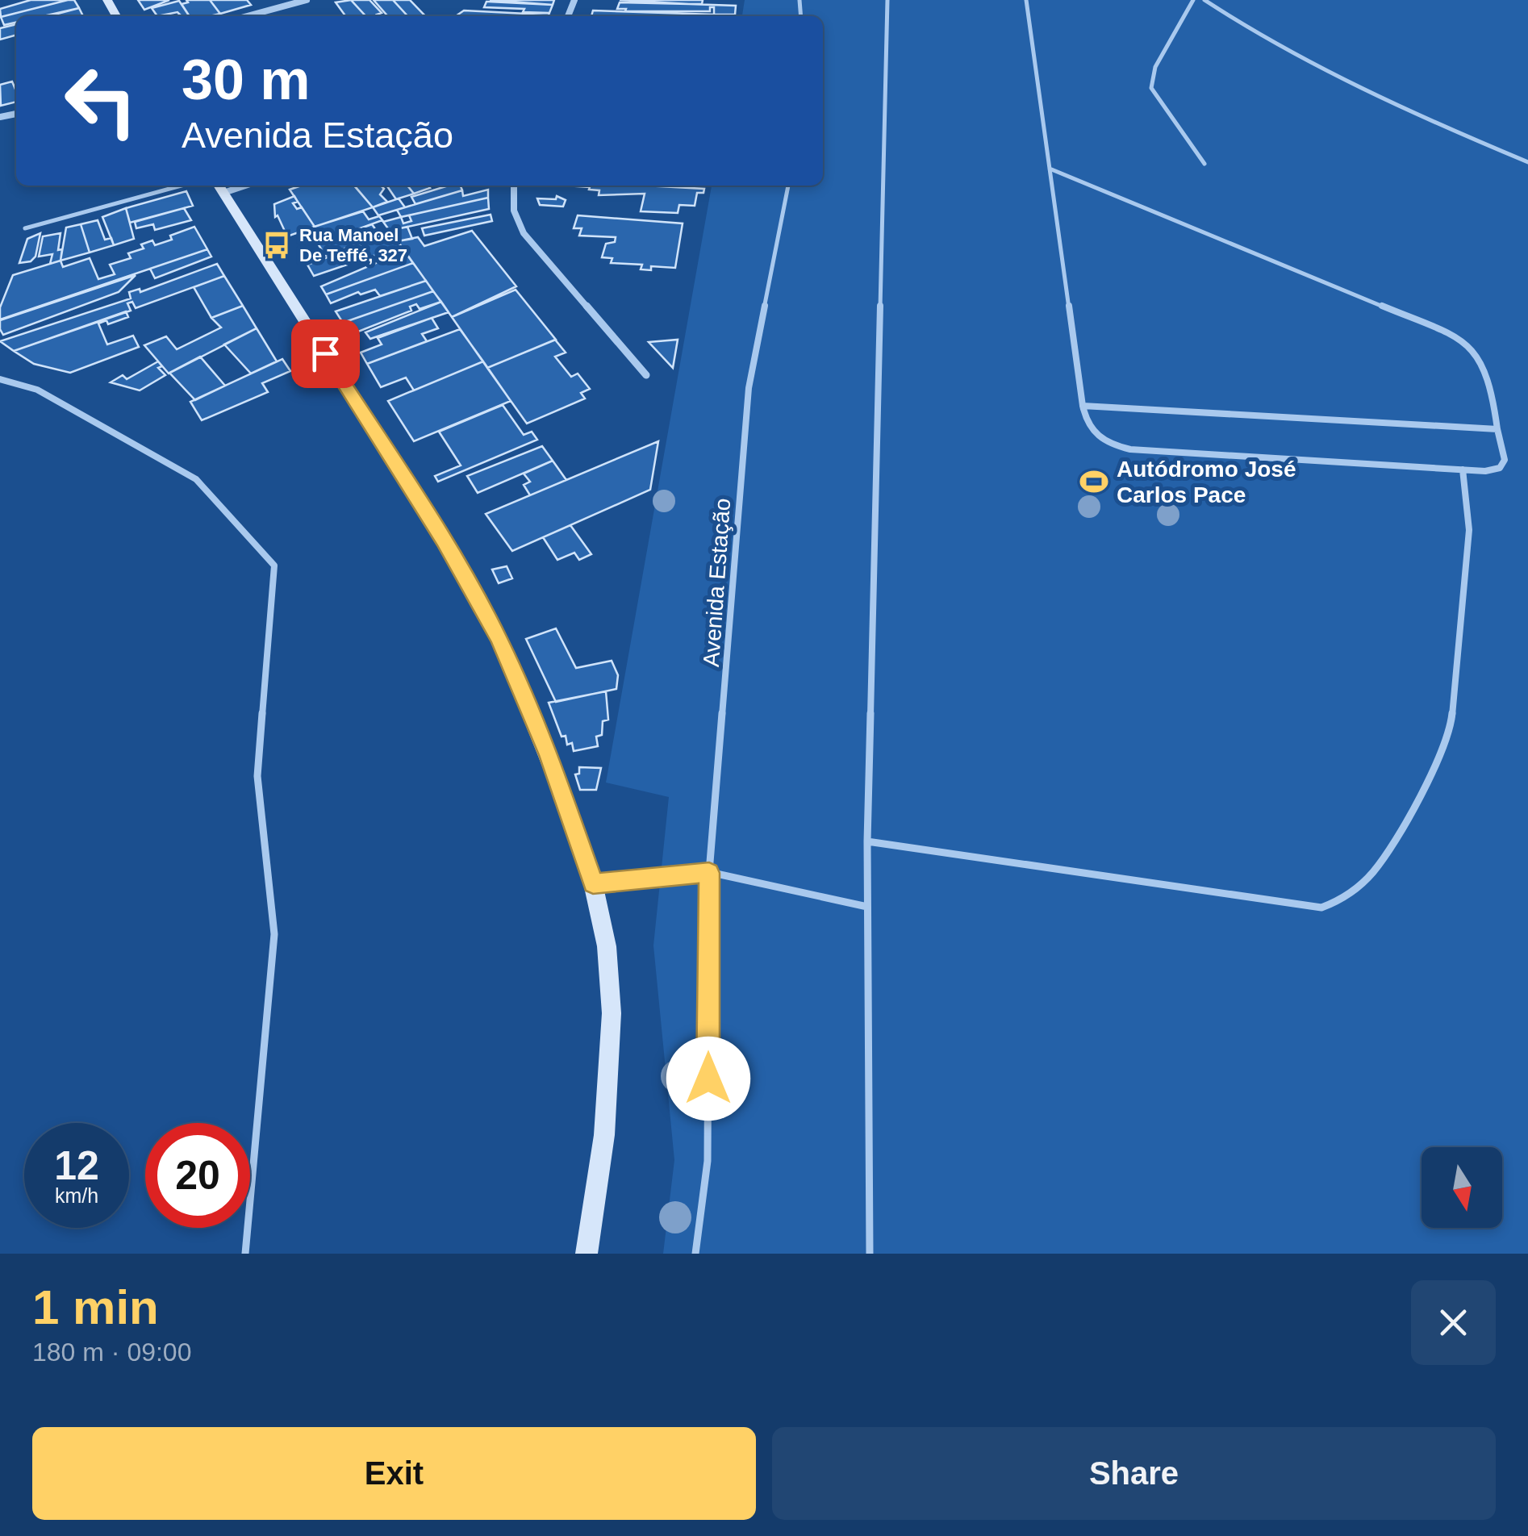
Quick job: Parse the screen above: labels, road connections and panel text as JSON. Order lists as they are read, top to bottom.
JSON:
{
  "streets": {
    "lane": ["Avenida Estação"]
  },
  "places": {
    "bus stop": ["Rua Manoel De Teffé, 327"],
    "sports": ["Autódromo José Carlos Pace"]
  },
  "north": "bottom",
  "page": {
    "turn": ["30 m", "Avenida Estação"],
    "speed": "12 km/h",
    "limit": "20",
    "heading": ["1 min", "180 m · 09:00"],
    "buttons": ["Exit", "Share"]
  }
}
